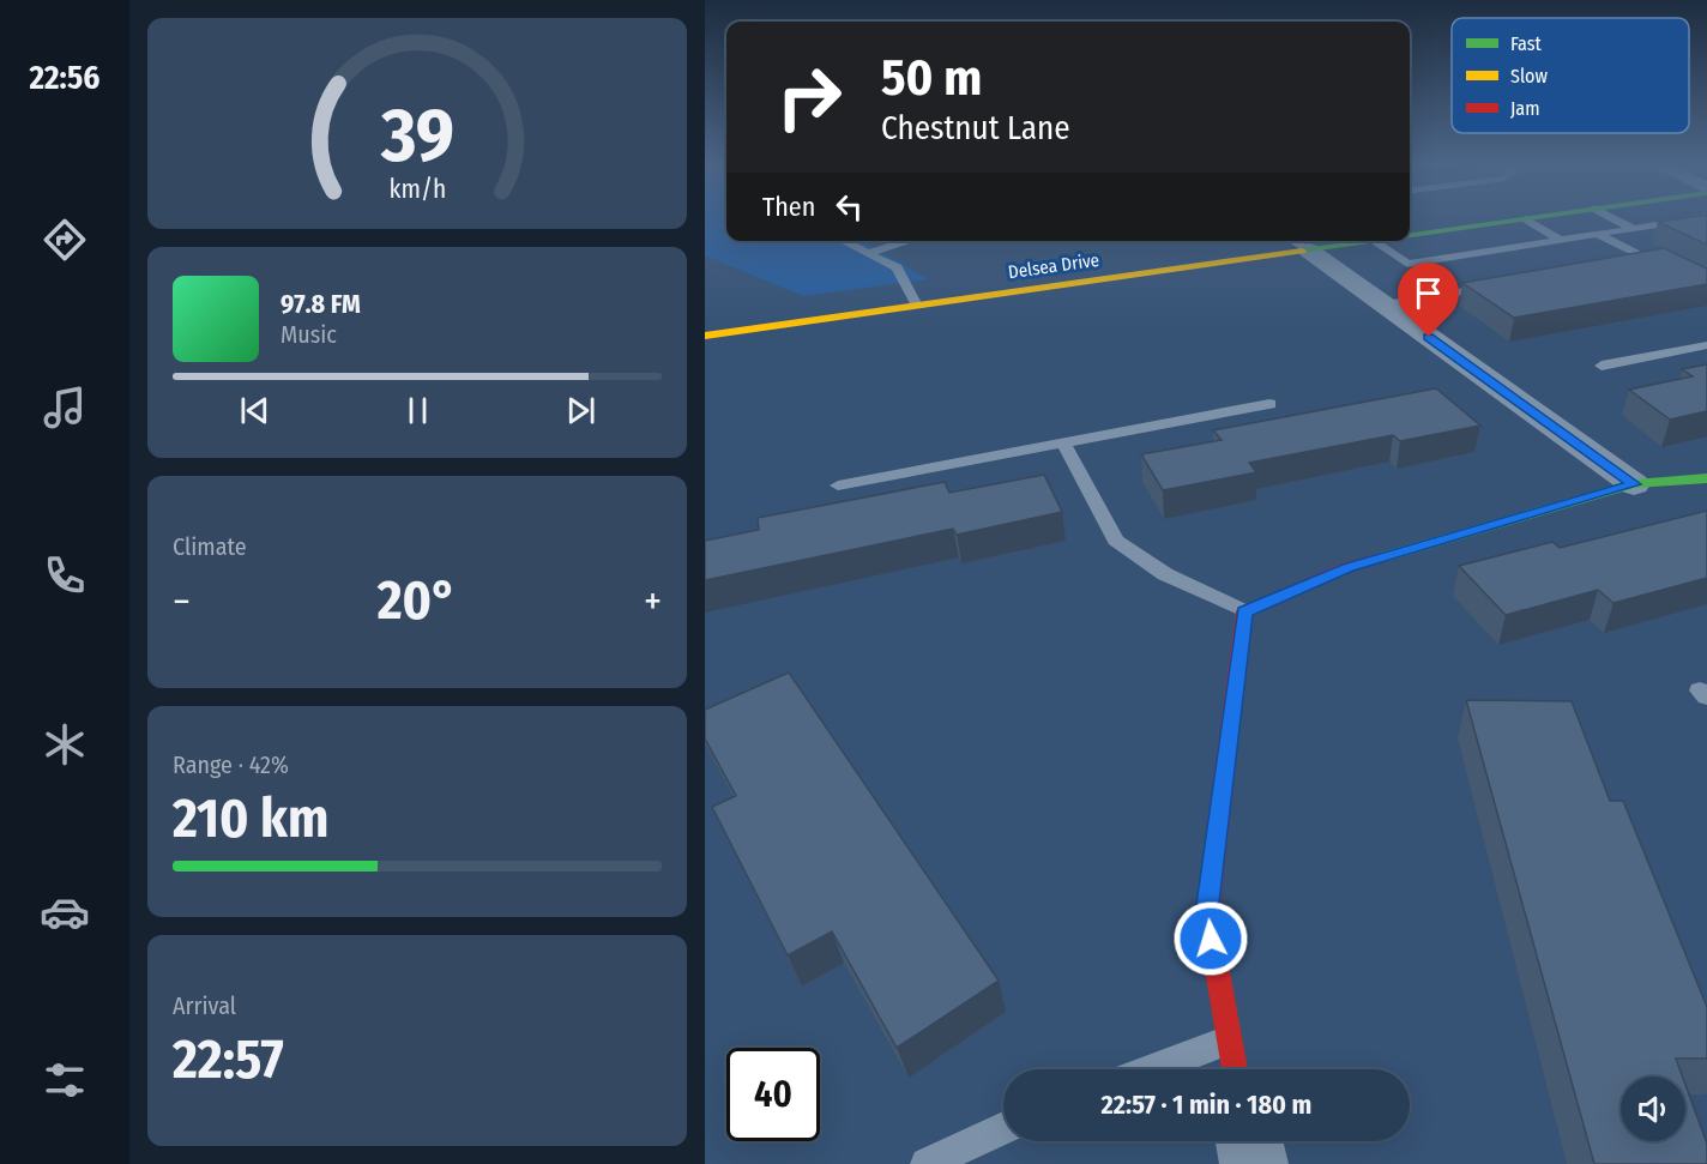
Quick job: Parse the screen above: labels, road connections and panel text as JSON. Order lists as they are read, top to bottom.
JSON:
{
  "streets": {
    "main road": ["Delsea Drive"]
  },
  "legend": ["Fast", "Slow", "Jam"],
  "page": {
    "tabs": "22:56",
    "turn": ["50 m", "Chestnut Lane"],
    "then": "Then",
    "song": ["97.8 FM", "Music"],
    "tile": [
      "Climate",
      ["Range · 42%", "210 km"],
      ["Arrival", "22:57"]
    ],
    "heat": ["−", "20°", "+"],
    "limit": "40",
    "trip": "22:57 · 1 min · 180 m",
    "gauge": ["39", "km/h"]
  }
}
